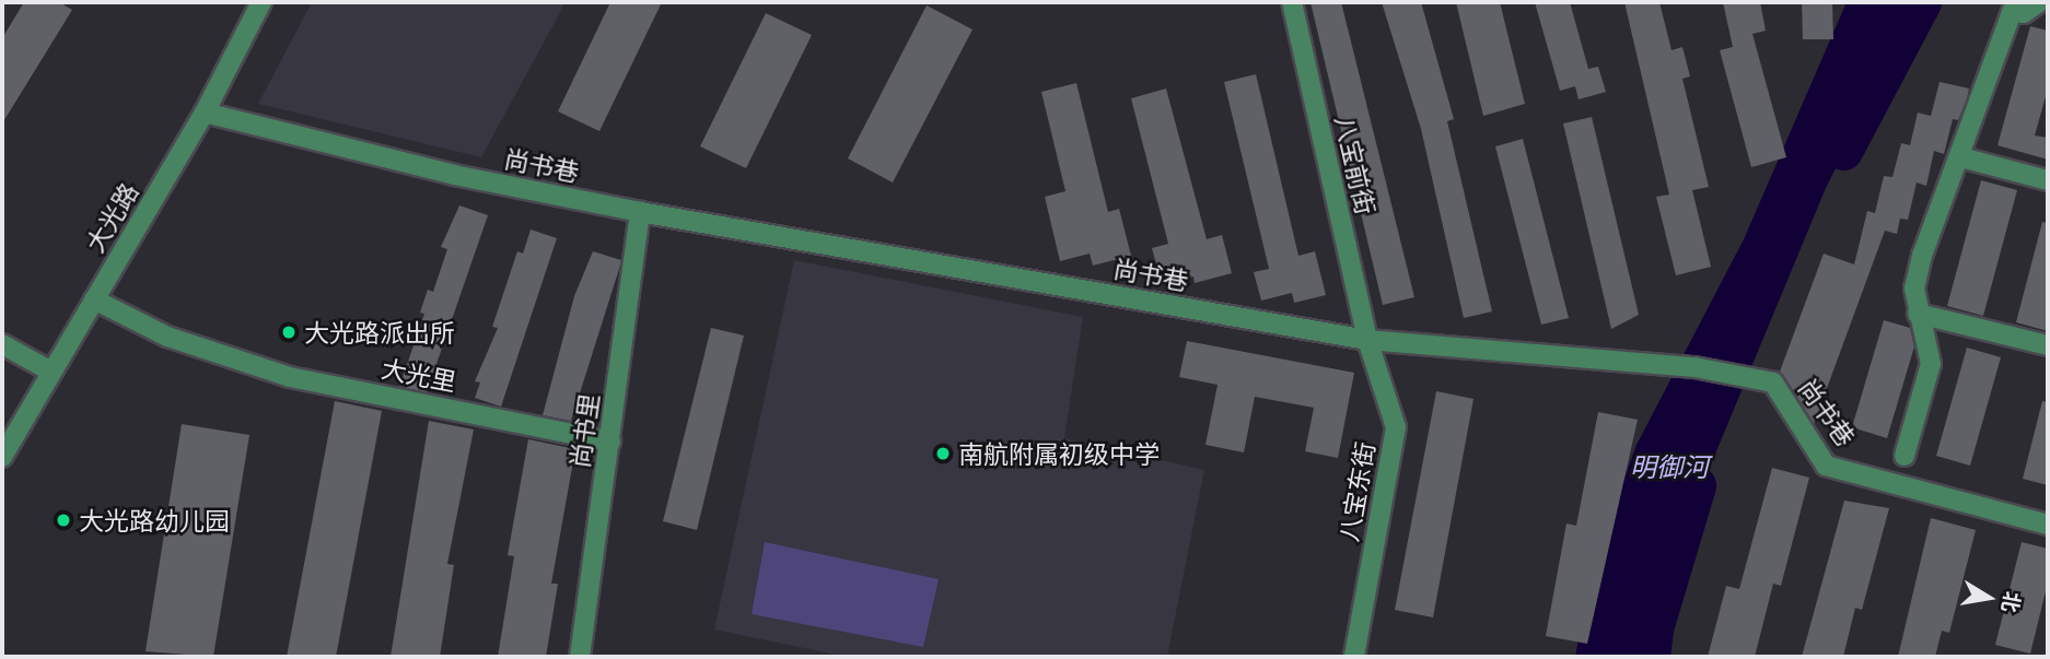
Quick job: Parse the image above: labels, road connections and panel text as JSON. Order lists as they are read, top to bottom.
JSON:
{
  "streets": {
    "street": [
      "尚书巷",
      "八宝前街",
      "大光路",
      "大光里",
      "尚书里",
      "八宝东街"
    ]
  },
  "crossings": [
    ["尚书巷", "八宝前街"],
    ["尚书巷", "大光路"],
    ["尚书巷", "尚书里"],
    ["尚书巷", "八宝东街"],
    ["八宝前街", "八宝东街"],
    ["大光路", "大光里"],
    ["大光里", "尚书里"]
  ],
  "water": ["明御河"],
  "places": ["大光路派出所", "南航附属初级中学", "大光路幼儿园"],
  "north": "right"
}
